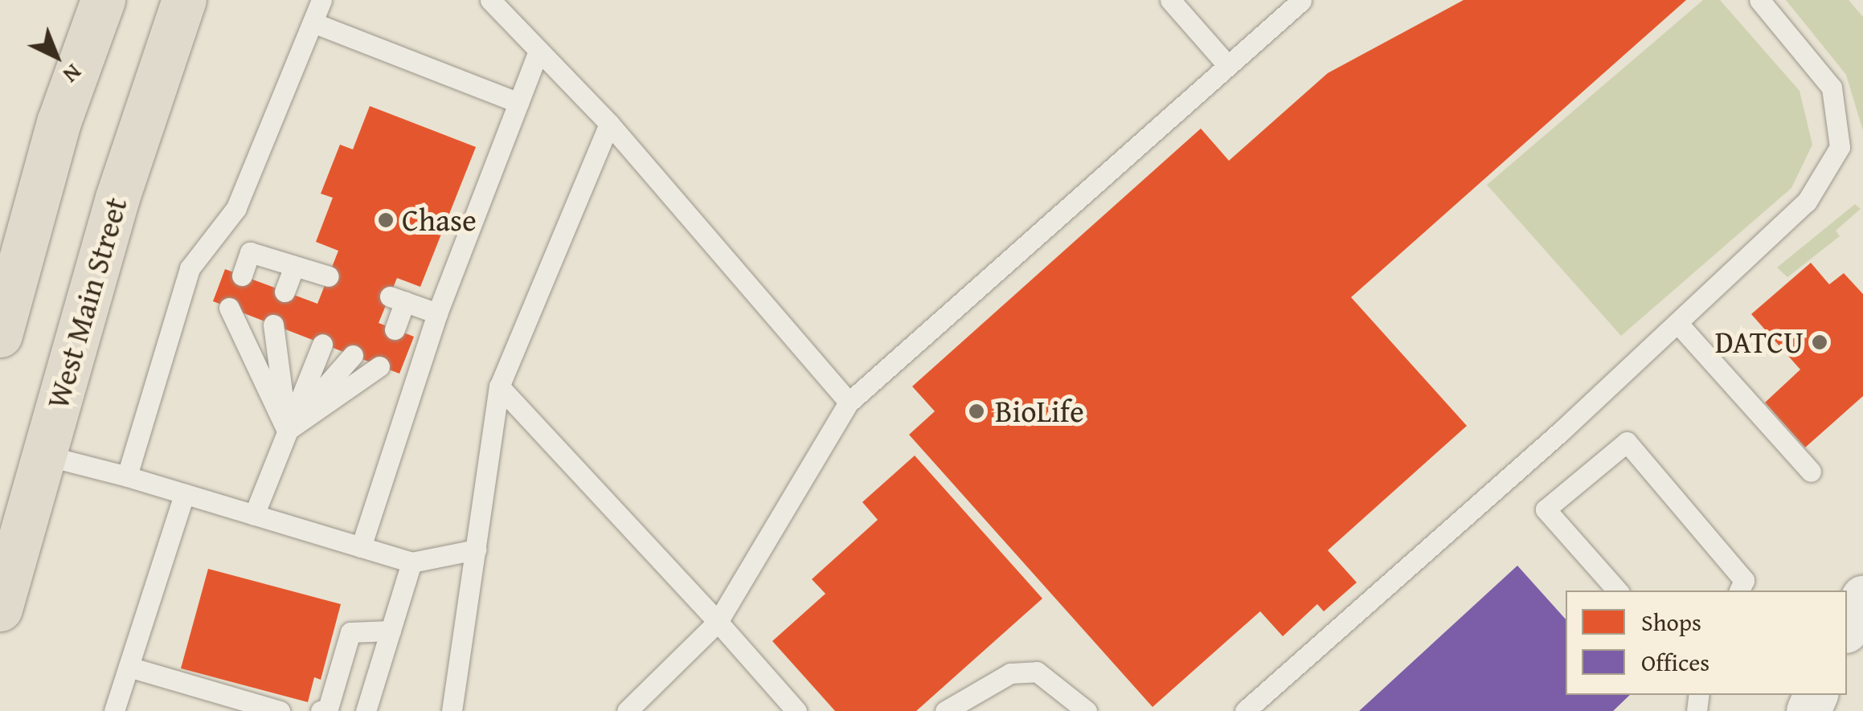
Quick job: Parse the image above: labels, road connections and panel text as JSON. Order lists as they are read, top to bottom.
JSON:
{
  "streets": {
    "main road": ["West Main Street"]
  },
  "places": ["Chase", "DATCU", "BioLife"],
  "legend": ["Shops", "Offices"],
  "north": "bottom right"
}
